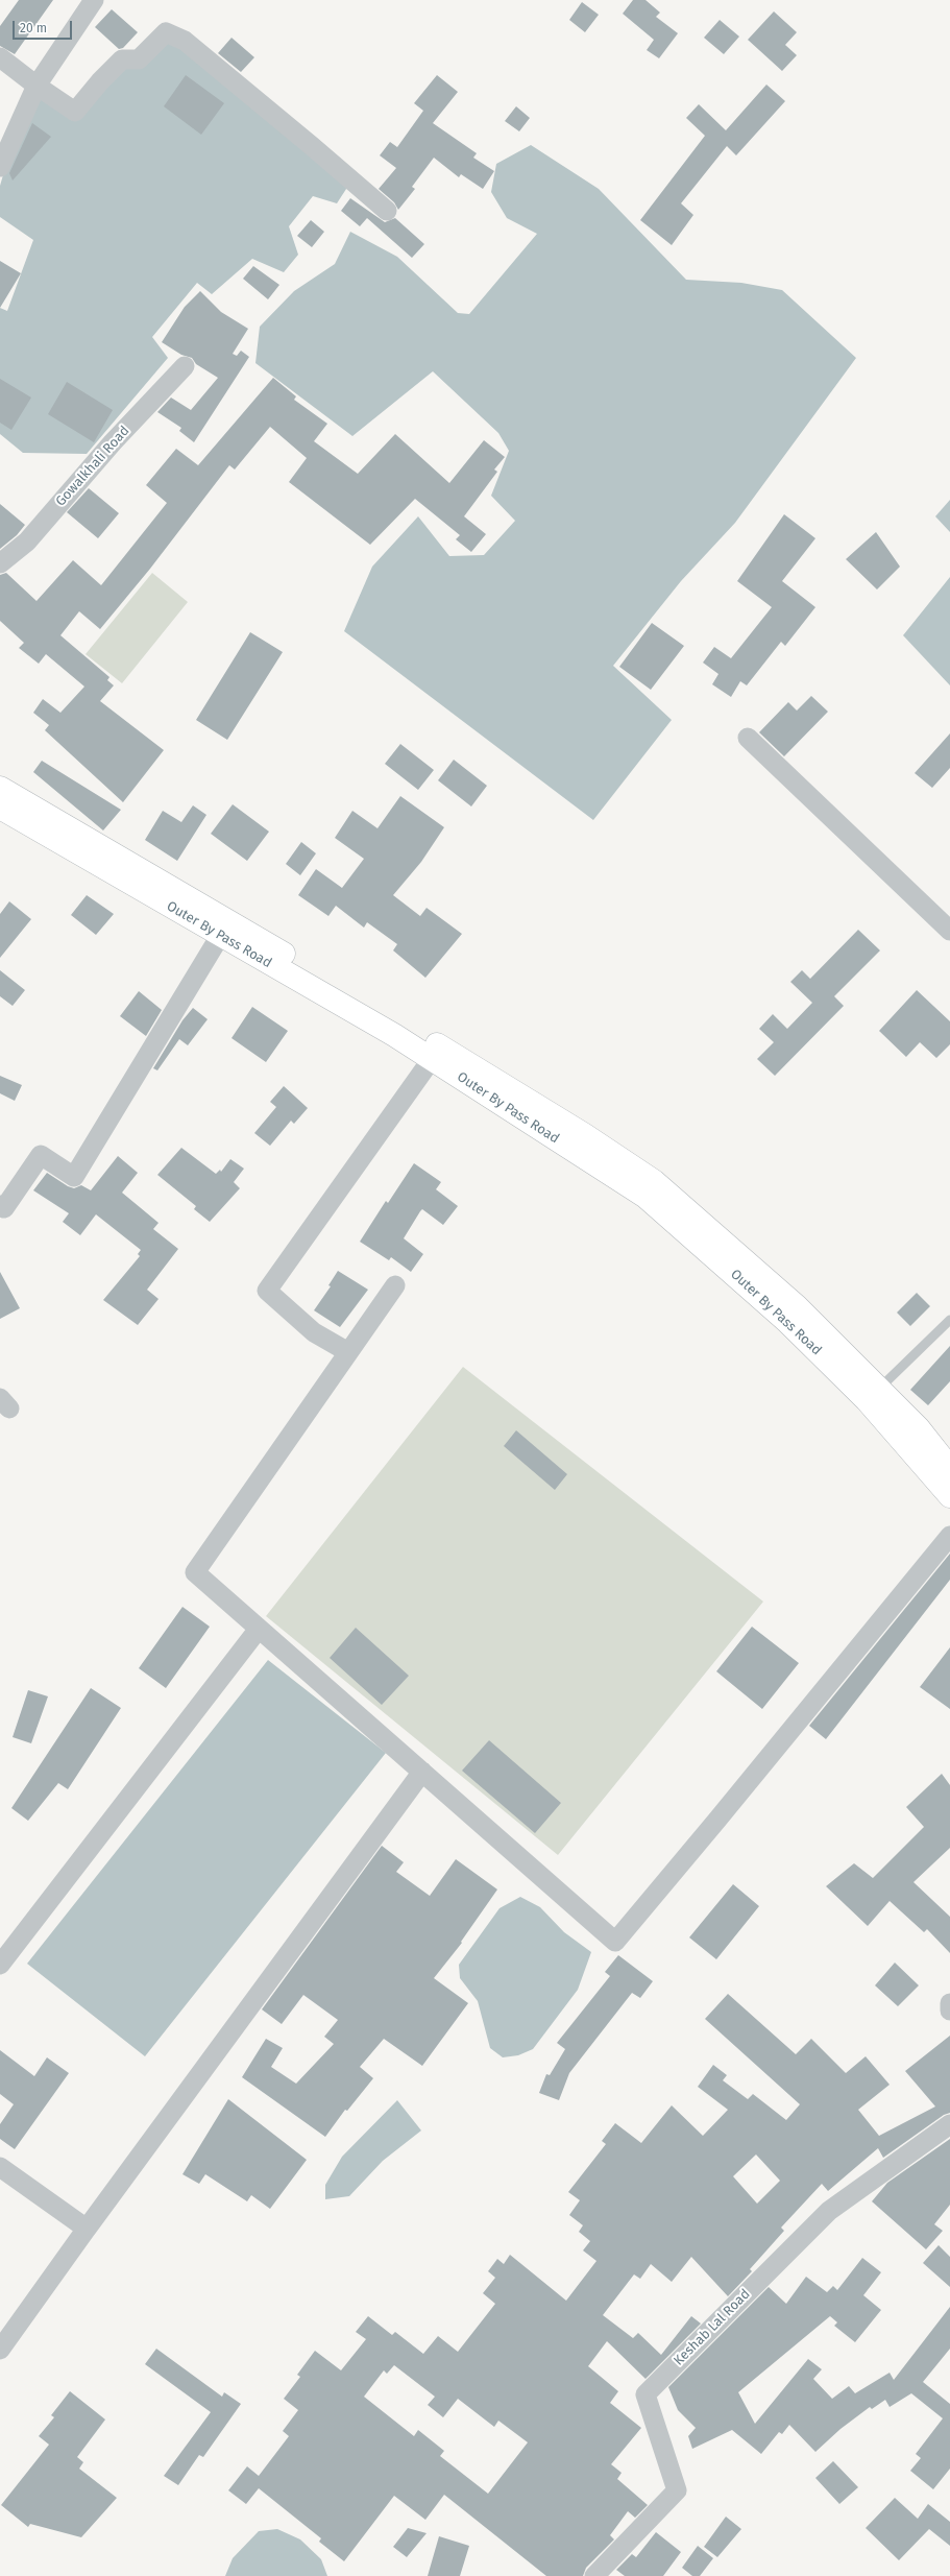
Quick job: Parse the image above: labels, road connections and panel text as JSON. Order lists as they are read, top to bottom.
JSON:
{
  "streets": {
    "main road": ["Outer By Pass Road"],
    "street": ["Gowalkhali Road", "Keshab Lal Road"]
  },
  "scale_bar": "20 m"
}
